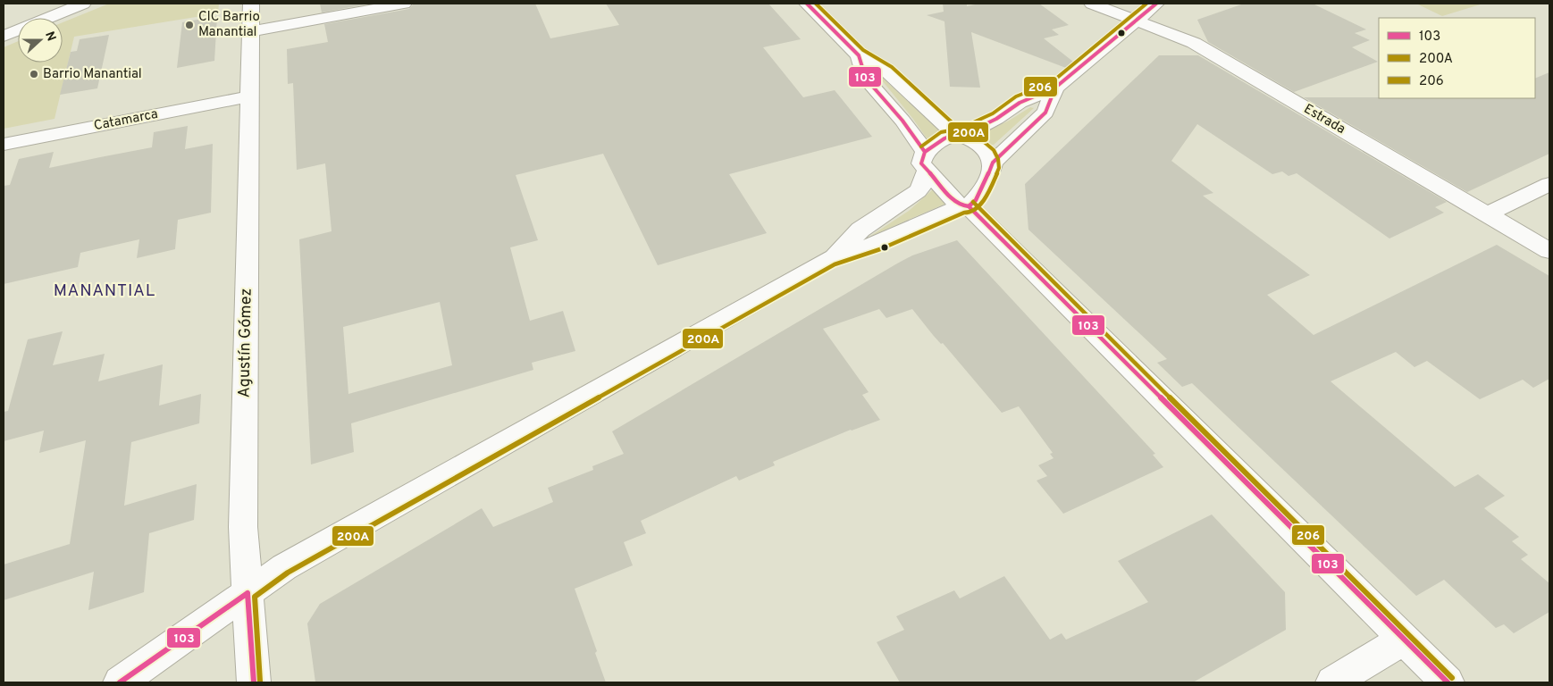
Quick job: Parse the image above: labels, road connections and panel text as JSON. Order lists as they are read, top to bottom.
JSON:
{
  "streets": {
    "street": ["Estrada", "Catamarca", "Agustín Gómez"]
  },
  "crossings": [
    ["Catamarca", "Agustín Gómez"]
  ],
  "districts": ["MANANTIAL"],
  "places": ["CIC Barrio Manantial", "Barrio Manantial"],
  "lines": ["transit line 103", "transit line 200A", "transit line 206"],
  "legend": ["103", "200A", "206"],
  "north": "right"
}
